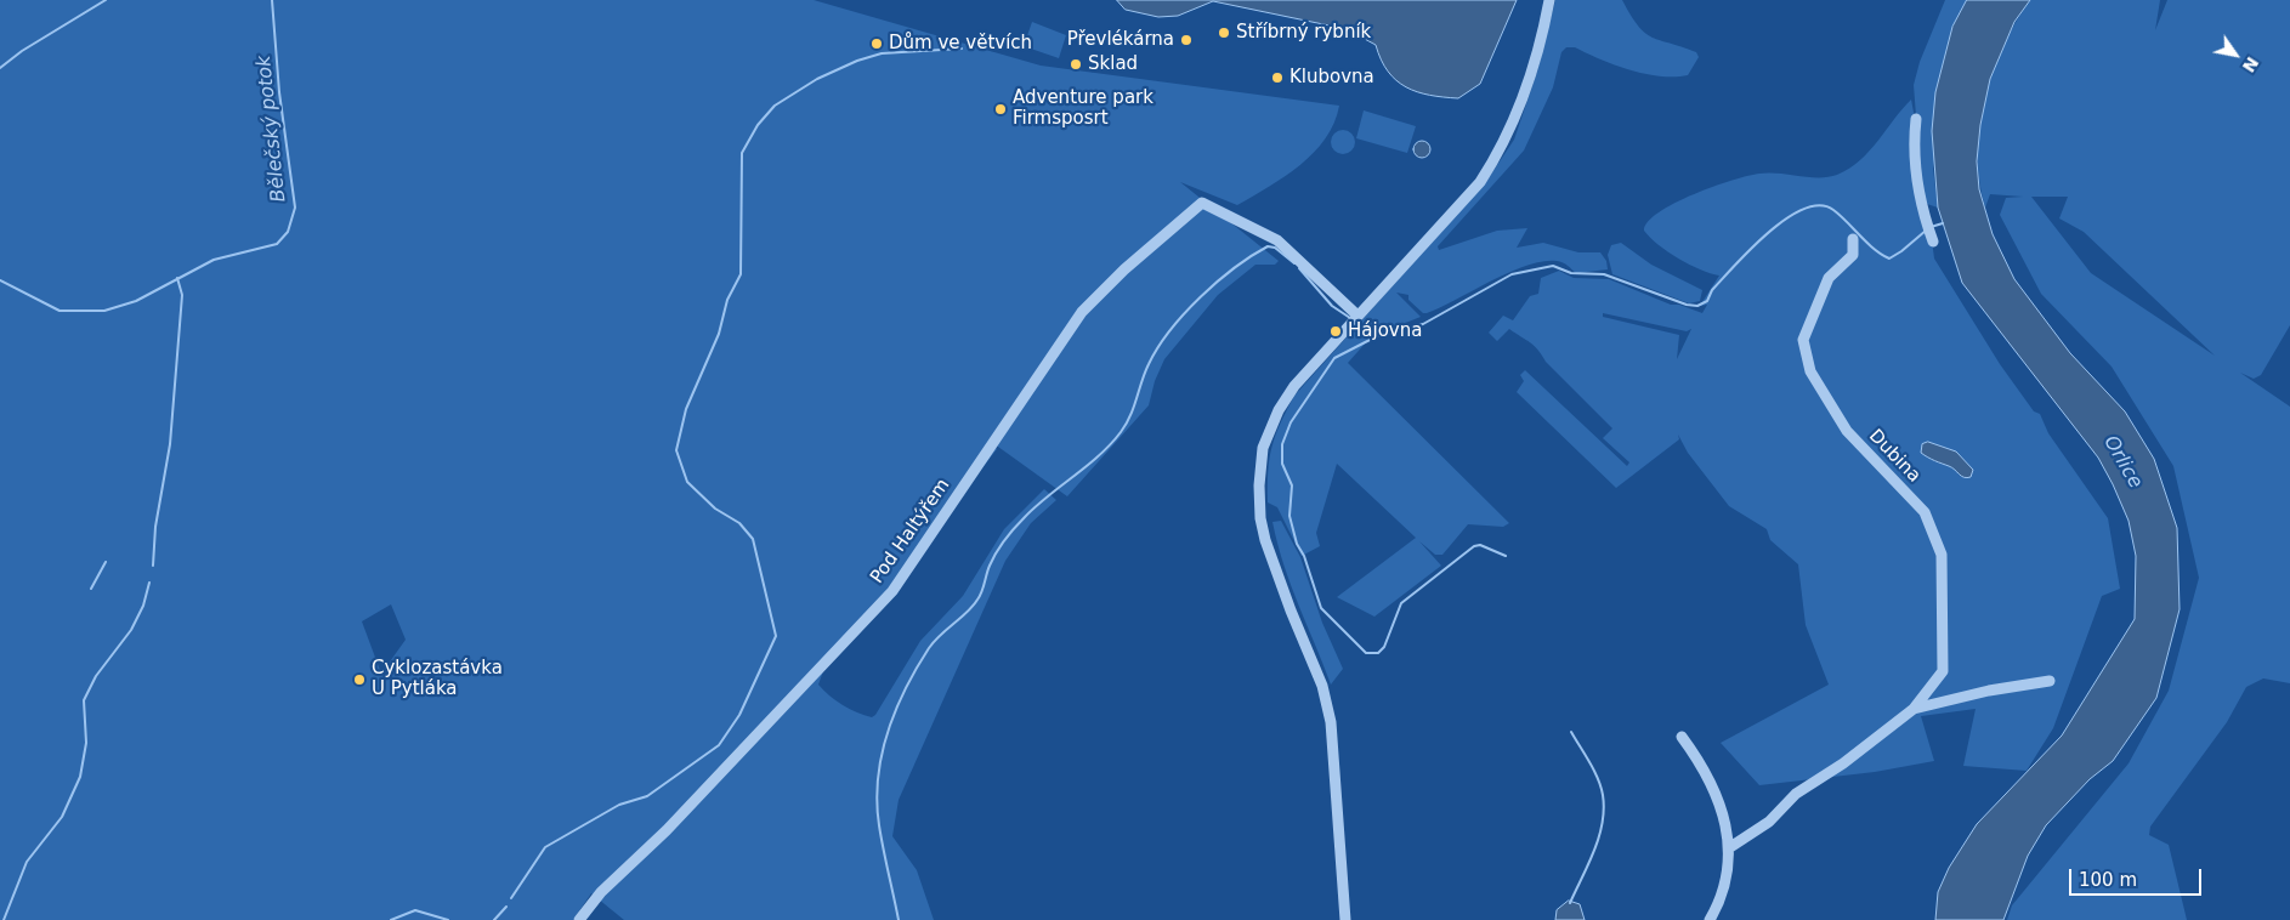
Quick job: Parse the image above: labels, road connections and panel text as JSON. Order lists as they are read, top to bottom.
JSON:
{
  "streets": {
    "street": ["Dubina", "Pod Haltýřem"]
  },
  "water": ["Bělečský potok", "Orlice"],
  "places": [
    "Stříbrný rybník",
    "Převlékárna",
    "Dům ve větvích",
    "Sklad",
    "Klubovna",
    "Adventure park Firmsposrt",
    "Hájovna",
    "Cyklozastávka U Pytláka"
  ],
  "scale_bar": "100 m",
  "north": "bottom right"
}
